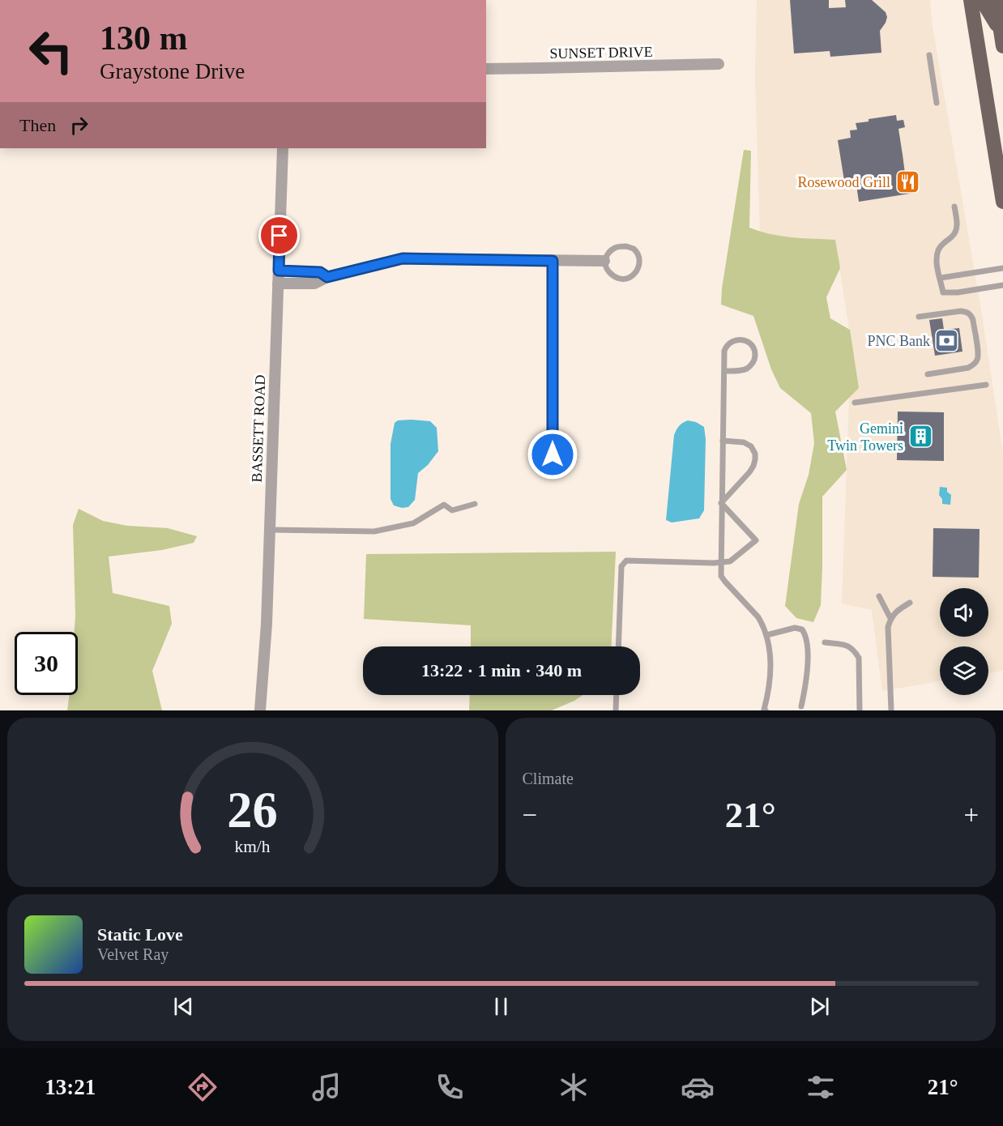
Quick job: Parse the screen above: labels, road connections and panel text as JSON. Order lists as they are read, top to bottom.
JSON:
{
  "streets": {
    "street": ["SUNSET DRIVE", "BASSETT ROAD"]
  },
  "places": {
    "restaurant": ["Rosewood Grill"],
    "bank": ["PNC Bank"],
    "building": ["Gemini Twin Towers"]
  },
  "page": {
    "turn": ["130 m", "Graystone Drive"],
    "then": "Then",
    "limit": "30",
    "trip": "13:22 · 1 min · 340 m",
    "tile": "Climate",
    "heat": ["−", "21°", "+"],
    "song": ["Static Love", "Velvet Ray"],
    "tabs": ["13:21", "21°"],
    "gauge": ["26", "km/h"]
  }
}
